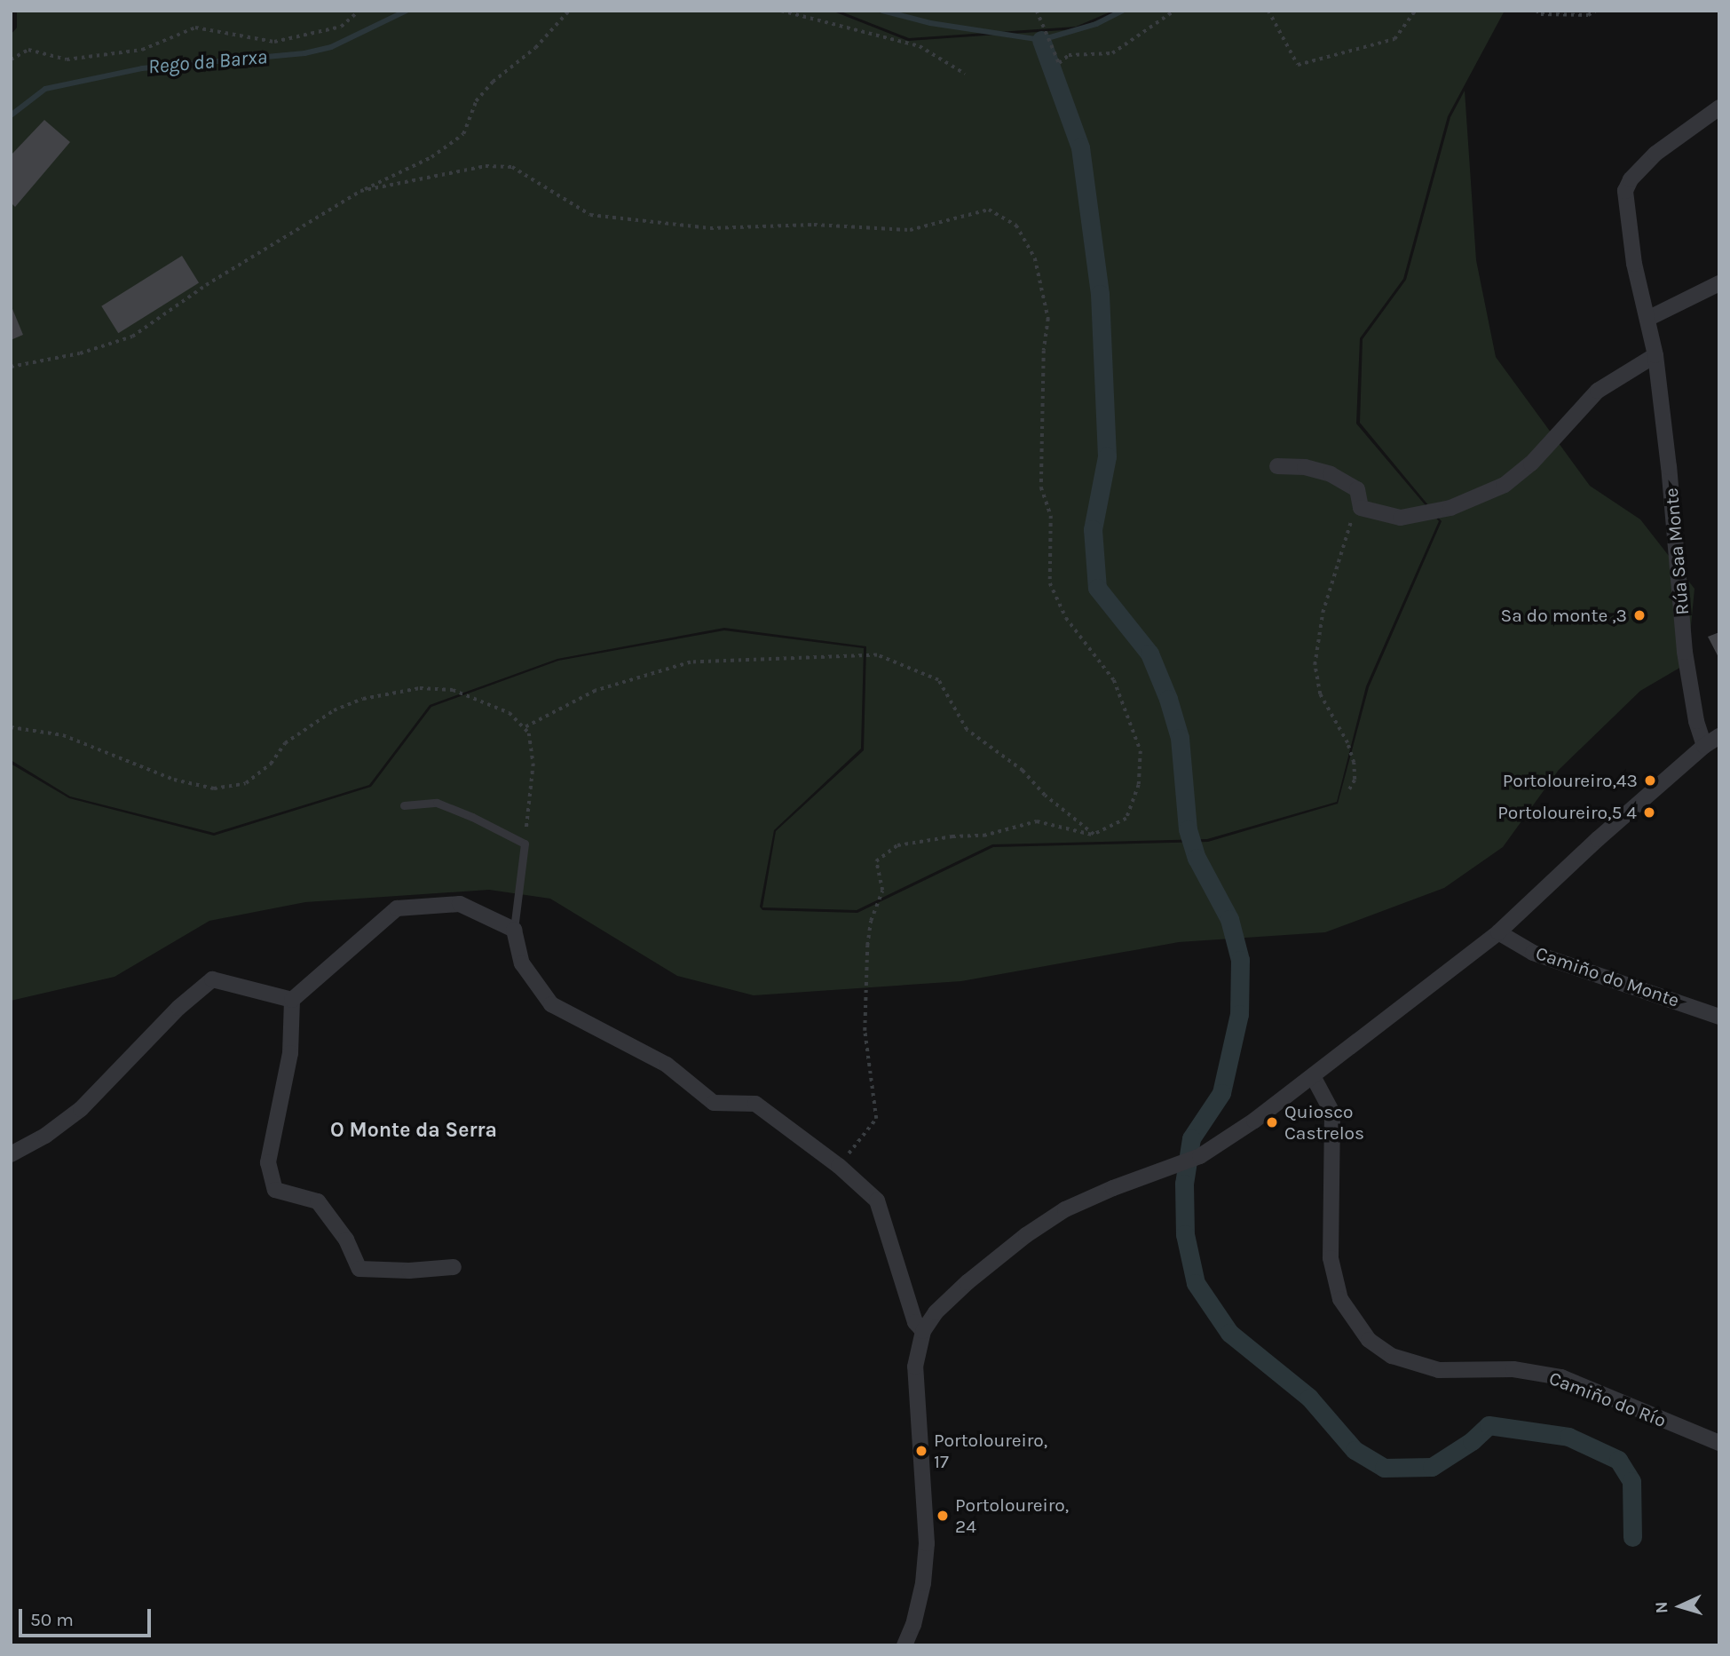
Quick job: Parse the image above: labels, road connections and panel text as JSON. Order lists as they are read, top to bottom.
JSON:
{
  "streets": {
    "street": ["Rúa Saa Monte", "Camiño do Monte", "Camiño do Río"]
  },
  "districts": ["O Monte da Serra"],
  "water": ["Rego da Barxa"],
  "places": [
    "Sa do monte ,3",
    "Portoloureiro,43",
    "Portoloureiro,5 4",
    "Quiosco Castrelos",
    "Portoloureiro, 17",
    "Portoloureiro, 24"
  ],
  "scale_bar": "50 m",
  "north": "left"
}
